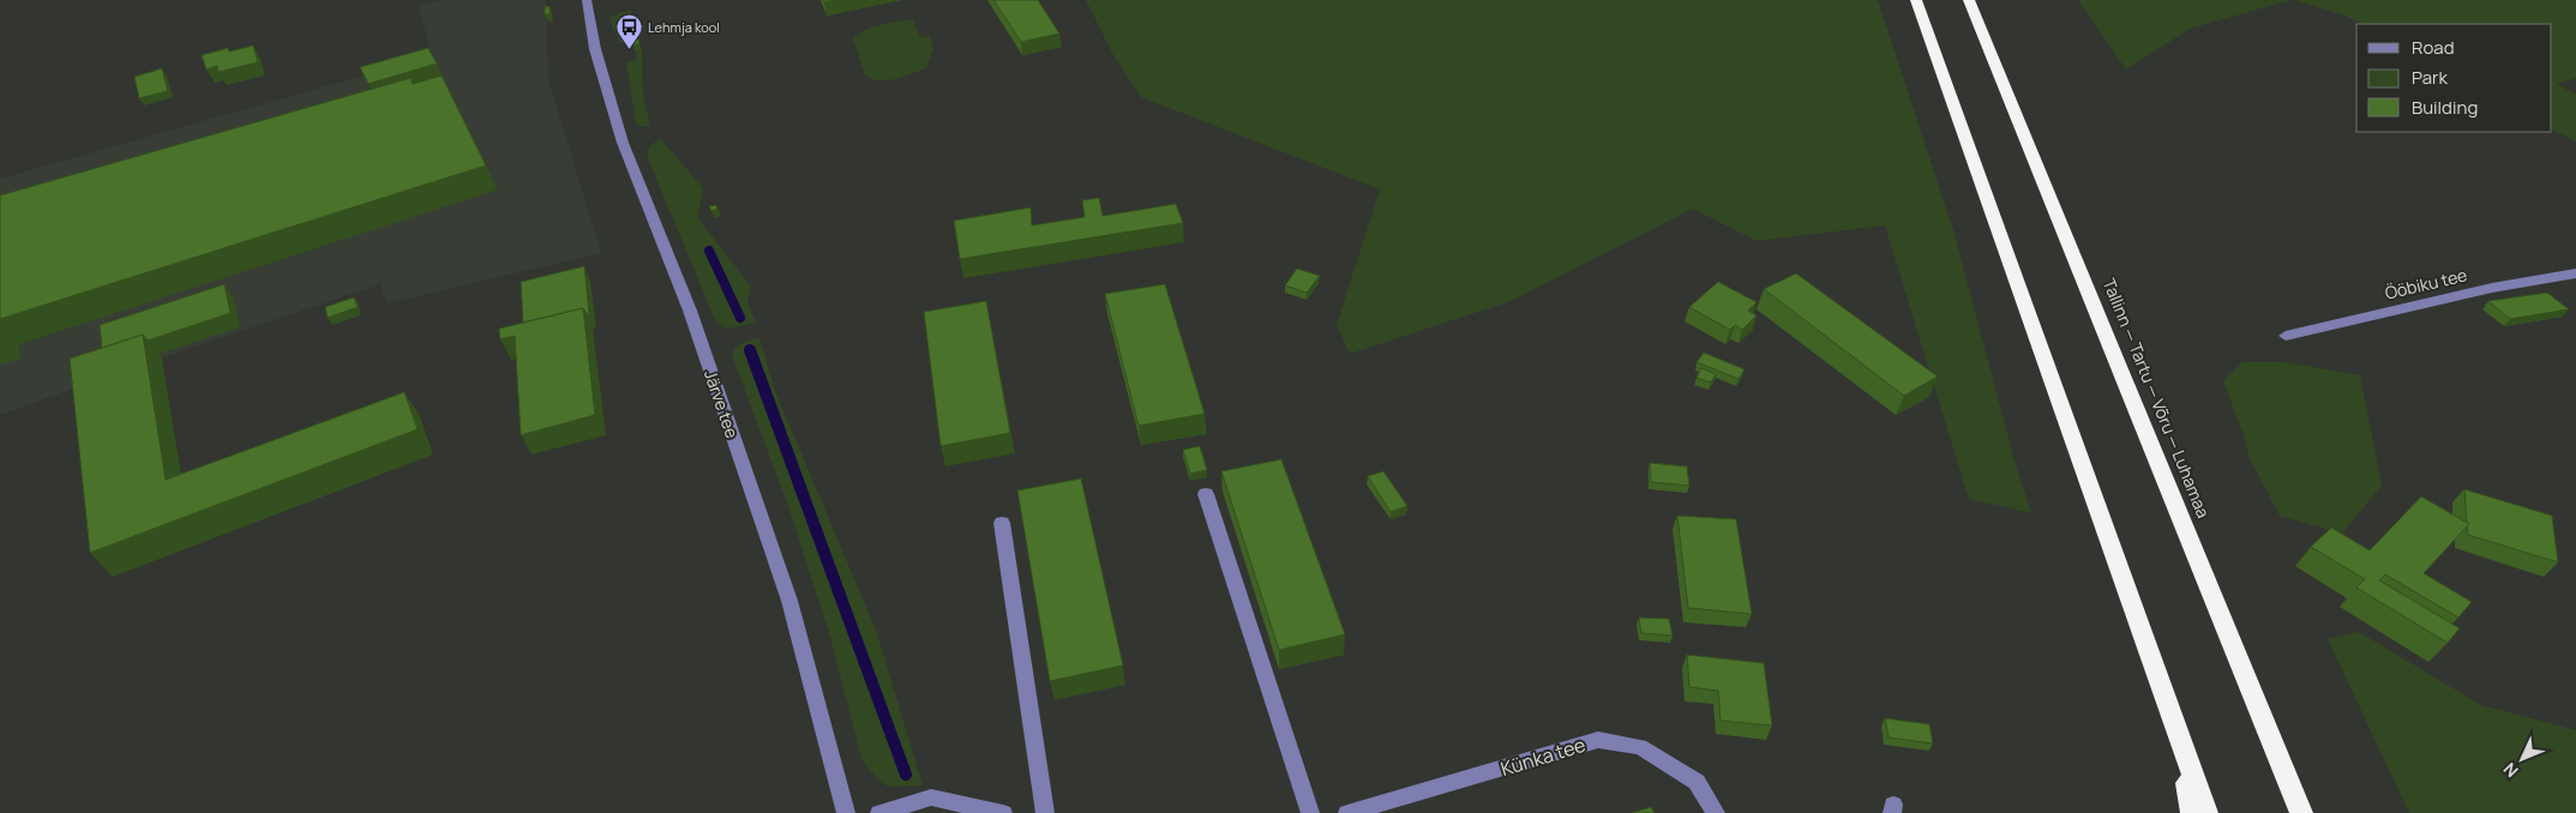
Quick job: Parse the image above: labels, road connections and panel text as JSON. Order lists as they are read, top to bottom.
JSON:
{
  "streets": {
    "highway": ["Tallinn — Tartu — Võru — Luhamaa"],
    "street": ["Ööbiku tee", "Järve tee", "Künka tee"]
  },
  "places": {
    "bus stop": ["Lehmja kool"]
  },
  "legend": ["Road", "Park", "Building"],
  "north": "bottom left"
}
